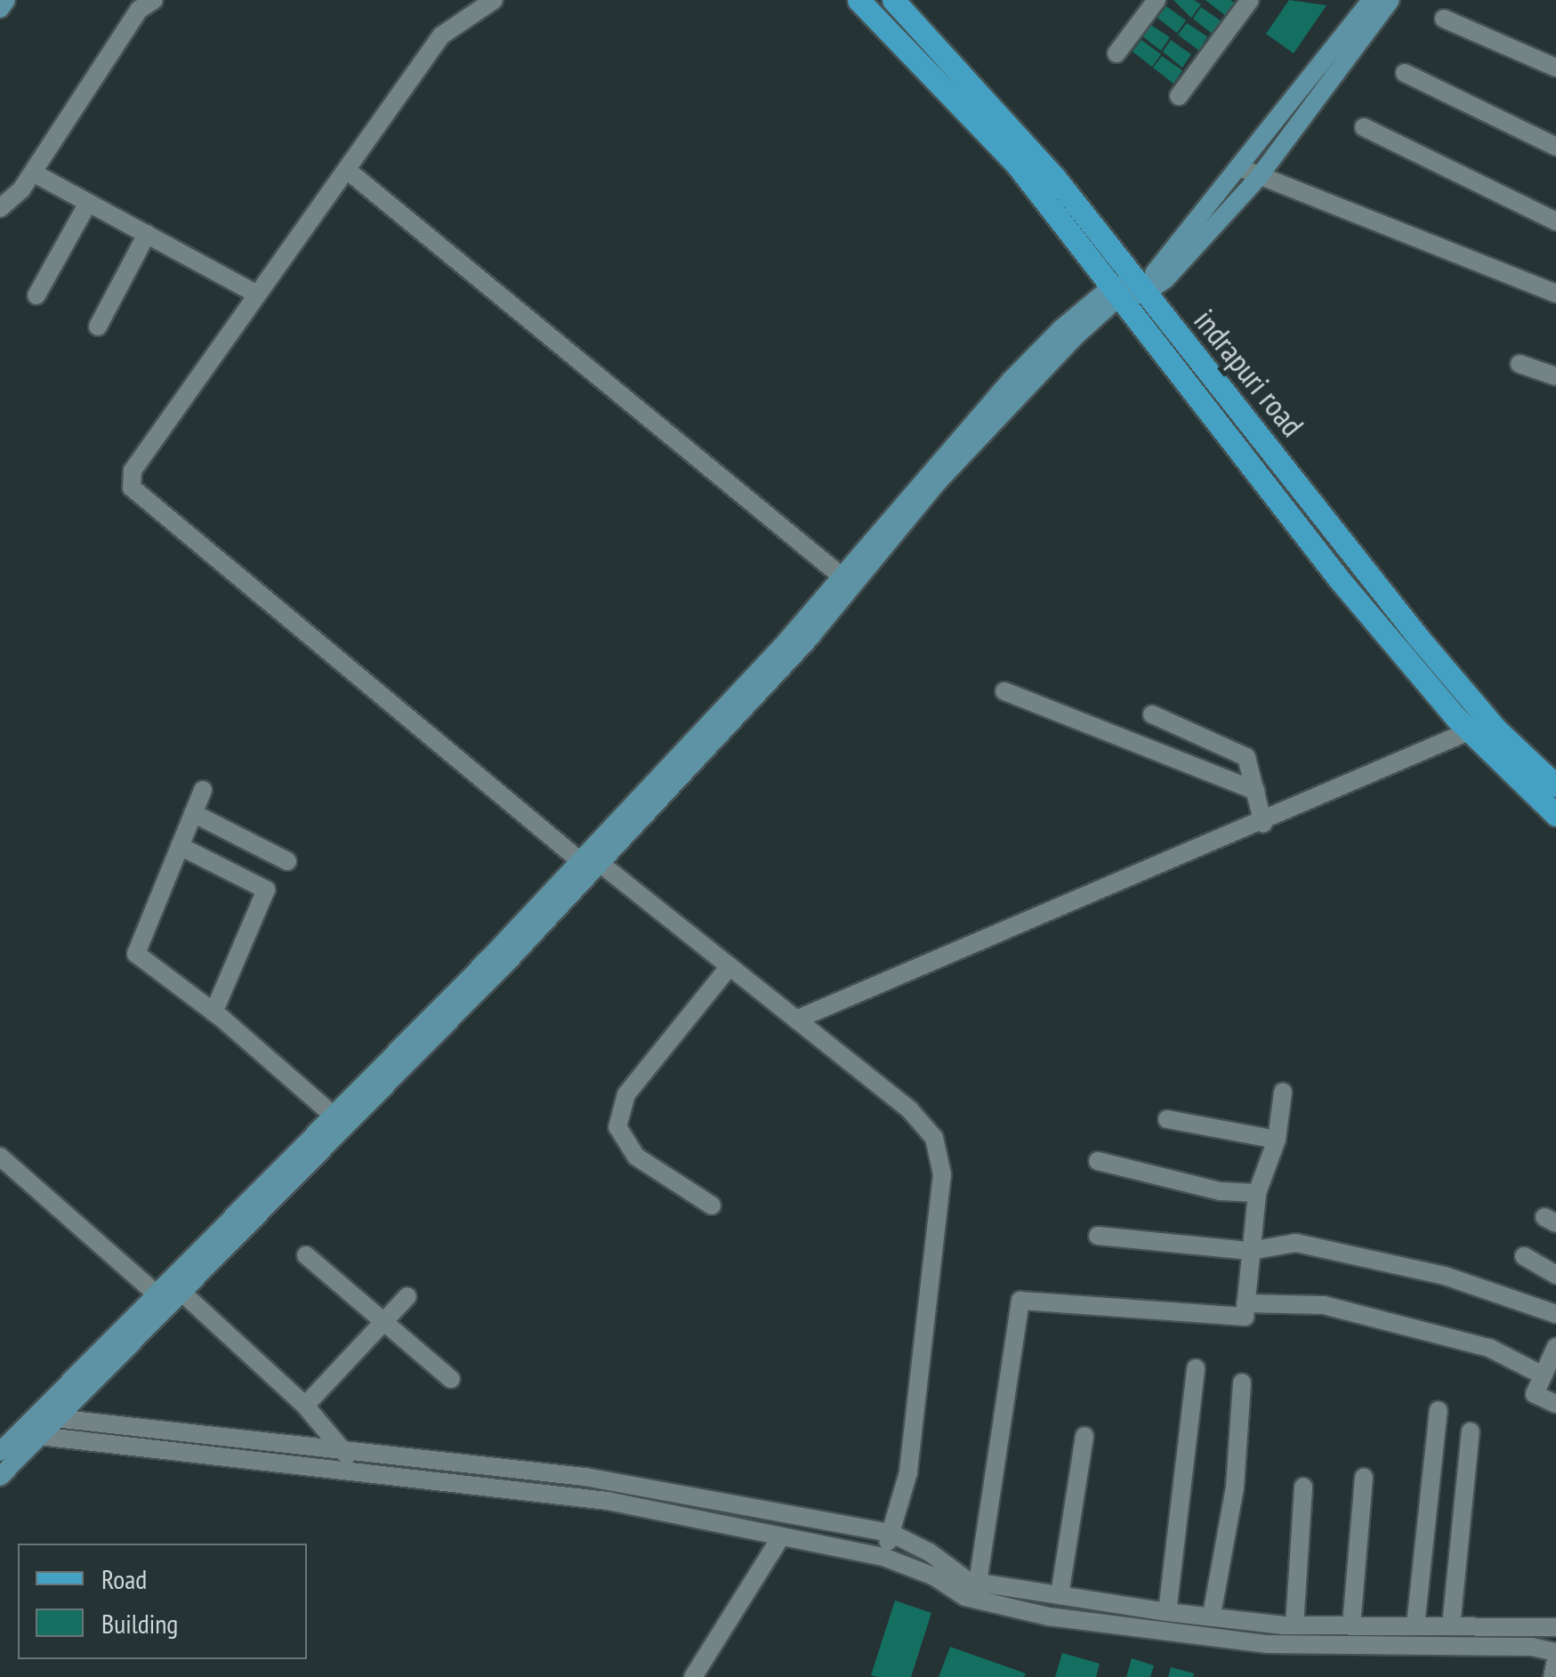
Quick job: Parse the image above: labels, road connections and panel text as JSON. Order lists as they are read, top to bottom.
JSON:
{
  "streets": {
    "main road": ["indrapuri road"]
  },
  "legend": ["Road", "Building"]
}
